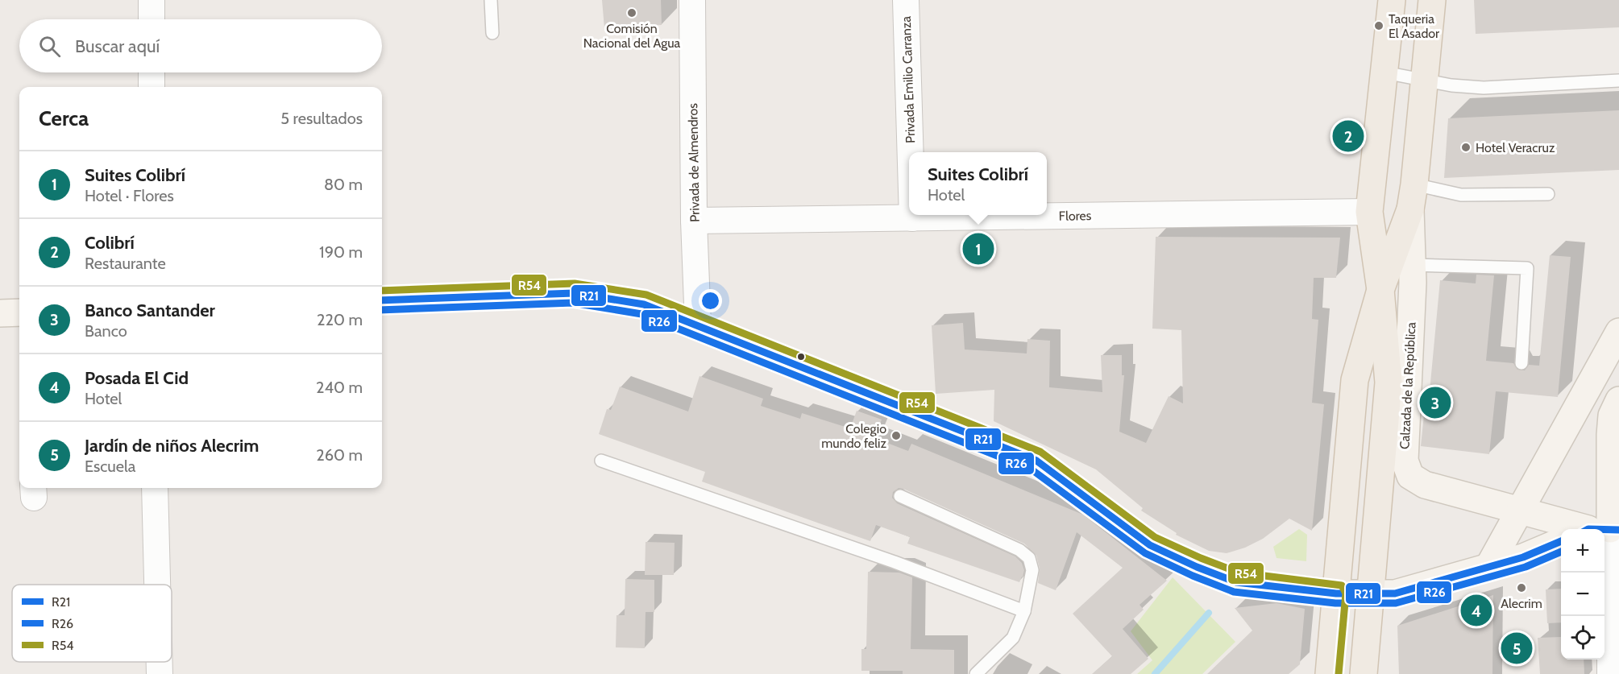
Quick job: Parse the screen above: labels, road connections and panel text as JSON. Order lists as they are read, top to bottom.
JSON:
{
  "streets": {
    "main road": ["Calzada de la República"],
    "street": ["Privada Emilio Carranza", "Privada de Almendros", "Flores"]
  },
  "crossings": [
    ["Privada Emilio Carranza", "Flores"],
    ["Privada de Almendros", "Flores"]
  ],
  "places": [
    "Comisión Nacional del Agua",
    "Taqueria El Asador",
    "Hotel Veracruz",
    "Colegio mundo feliz",
    "Alecrim"
  ],
  "lines": ["transit line R54", "transit line R21", "transit line R26"],
  "legend": ["R21", "R26", "R54"],
  "page": {
    "search": "Buscar aquí",
    "heading": ["Cerca", "5 resultados"],
    "pins": [
      "2",
      "1",
      "3",
      "4",
      "5"
    ],
    "list": [
      {
        "mark": "1",
        "name": "Suites Colibrí",
        "note": "Hotel · Flores",
        "value": "80 m"
      },
      {
        "mark": "2",
        "name": "Colibrí",
        "note": "Restaurante",
        "value": "190 m"
      },
      {
        "mark": "3",
        "name": "Banco Santander",
        "note": "Banco",
        "value": "220 m"
      },
      {
        "mark": "4",
        "name": "Posada El Cid",
        "note": "Hotel",
        "value": "240 m"
      },
      {
        "mark": "5",
        "name": "Jardín de niños Alecrim",
        "note": "Escuela",
        "value": "260 m"
      }
    ],
    "popup": ["Suites Colibrí", "Hotel"],
    "map_buttons": ["+", "−"]
  }
}
